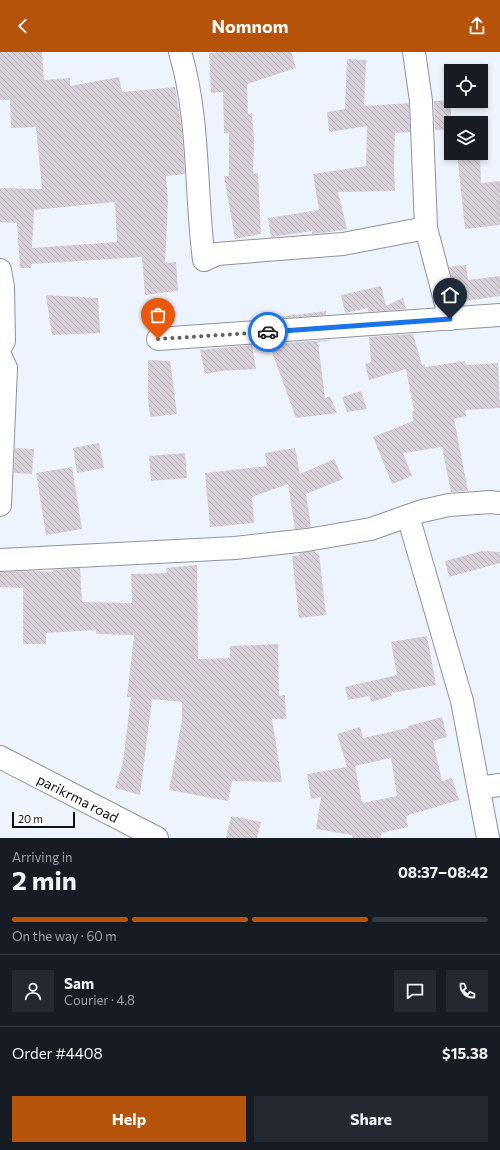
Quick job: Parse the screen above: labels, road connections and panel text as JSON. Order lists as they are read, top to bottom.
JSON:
{
  "streets": {
    "street": ["parikrma road"]
  },
  "scale_bar": "20 m",
  "page": {
    "header": "Nomnom",
    "scale": "20 m",
    "heading": ["2 min", "Arriving in", "08:37–08:42"],
    "panel": [
      "Sam",
      "Courier · 4.8",
      "Order #4408",
      "$15.38"
    ],
    "bar": "On the way · 60 m",
    "buttons": ["Help", "Share"]
  }
}
